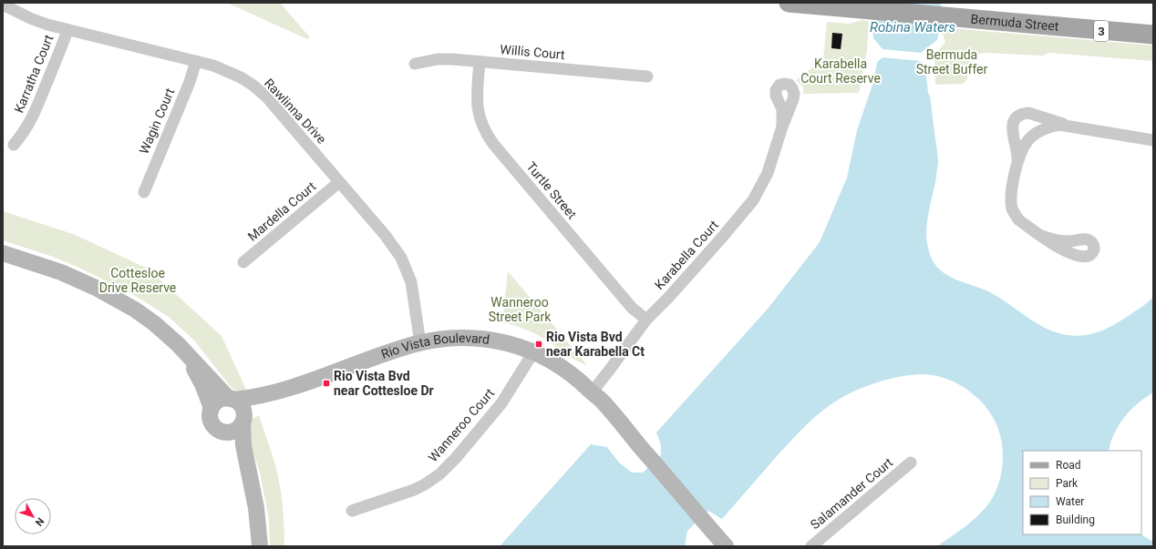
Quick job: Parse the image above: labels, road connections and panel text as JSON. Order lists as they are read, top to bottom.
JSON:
{
  "streets": {
    "main road": ["Bermuda Street", "3"],
    "street": [
      "Willis Court",
      "Karratha Court",
      "Rawlinna Drive",
      "Wagin Court",
      "Turtle Street",
      "Mardella Court",
      "Karabella Court",
      "Rio Vista Boulevard",
      "Wanneroo Court",
      "Salamander Court"
    ]
  },
  "crossings": [
    ["Willis Court", "Turtle Street"],
    ["Karratha Court", "Rawlinna Drive"],
    ["Rawlinna Drive", "Wagin Court"],
    ["Rawlinna Drive", "Mardella Court"],
    ["Rawlinna Drive", "Rio Vista Boulevard"],
    ["Turtle Street", "Karabella Court"],
    ["Karabella Court", "Rio Vista Boulevard"],
    ["Rio Vista Boulevard", "Wanneroo Court"]
  ],
  "water": ["Robina Waters"],
  "parks": [
    "Bermuda Street Buffer",
    "Karabella Court Reserve",
    "Cottesloe Drive Reserve",
    "Wanneroo Street Park"
  ],
  "places": {
    "transit": ["Rio Vista Bvd near Karabella Ct", "Rio Vista Bvd near Cottesloe Dr"]
  },
  "legend": [
    "Road",
    "Park",
    "Water",
    "Building"
  ],
  "north": "bottom right"
}
